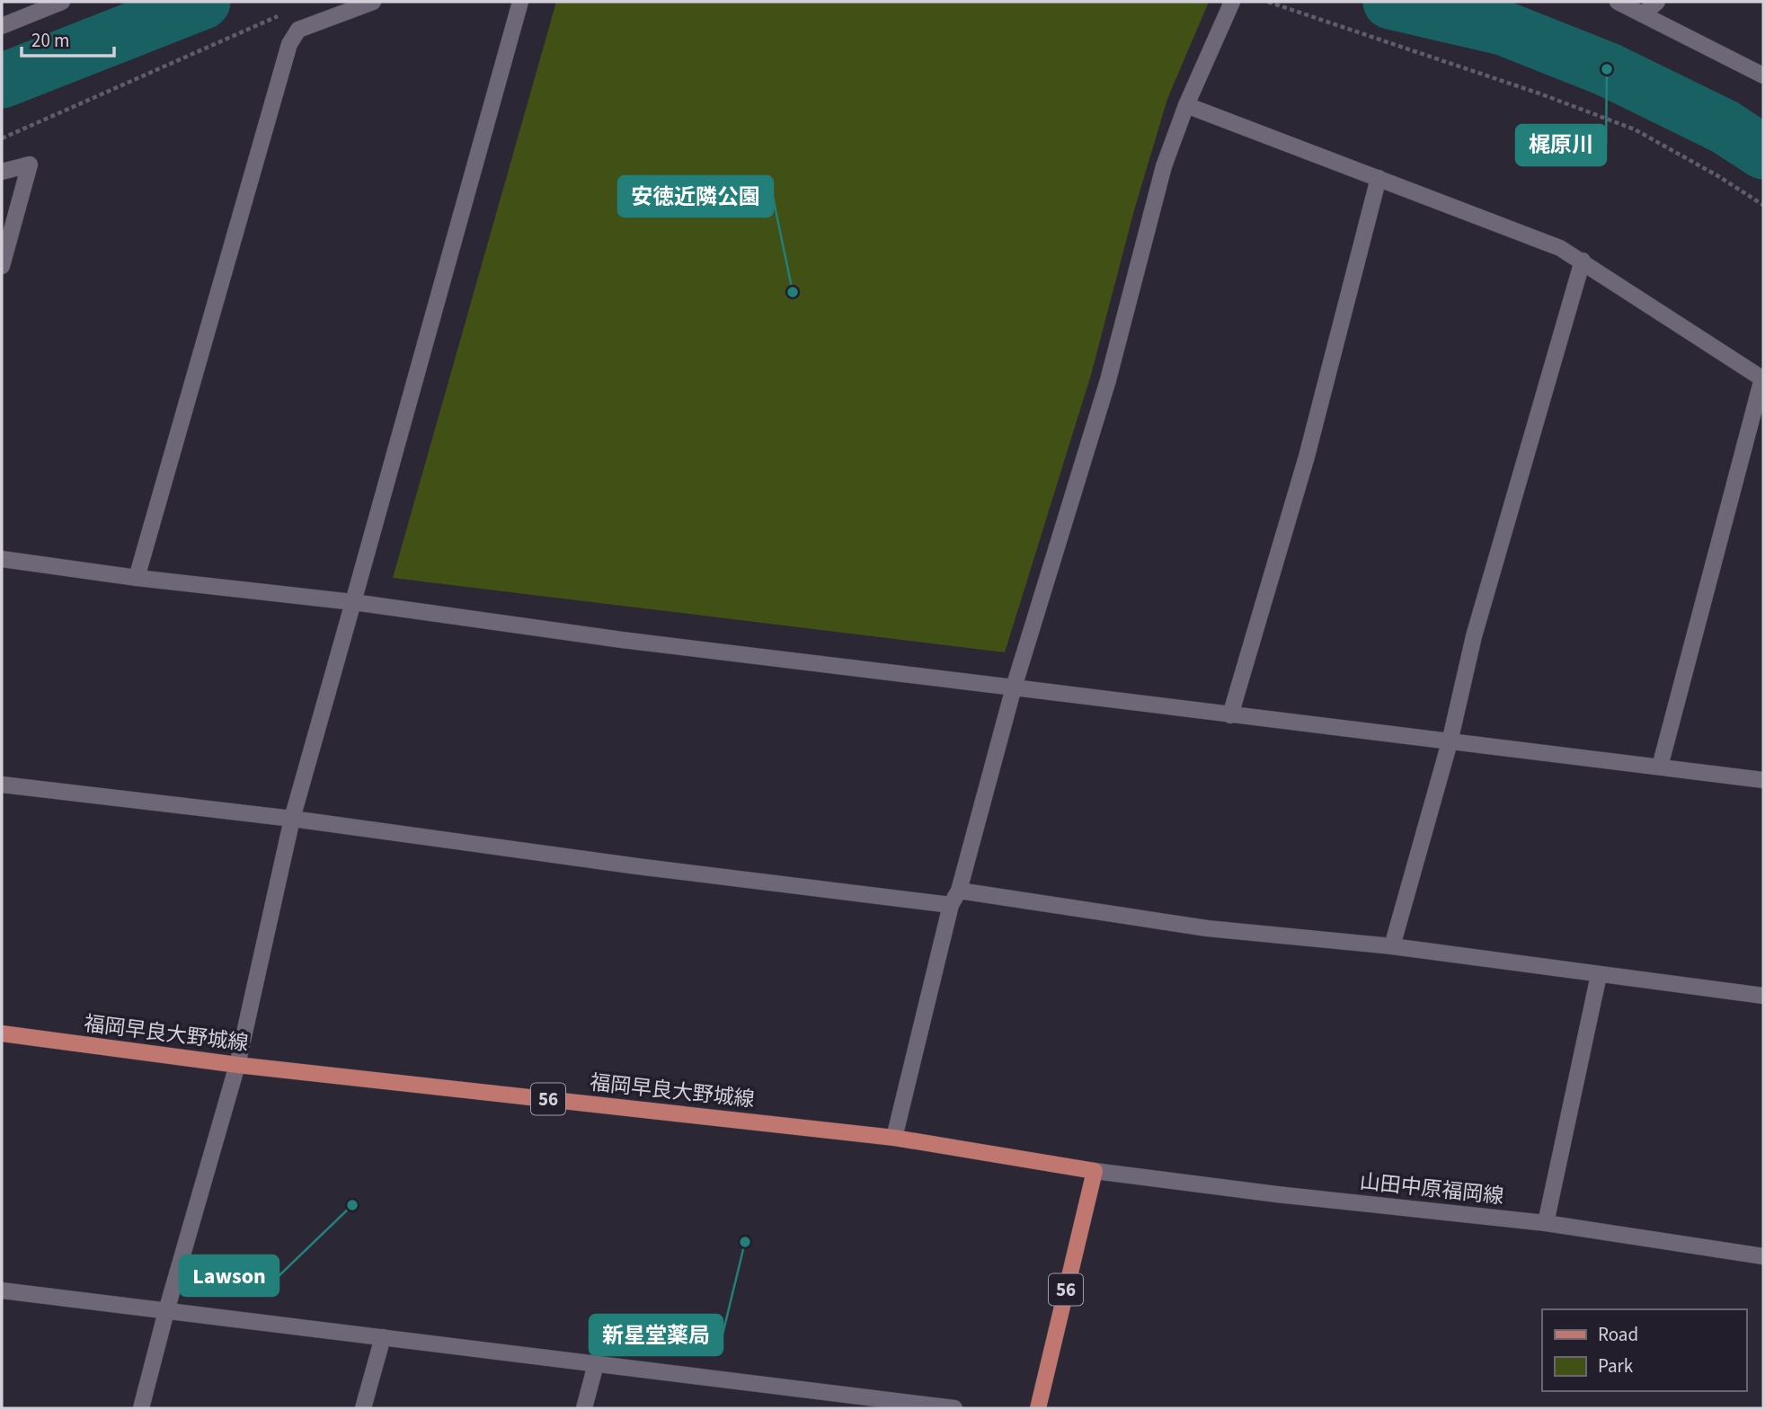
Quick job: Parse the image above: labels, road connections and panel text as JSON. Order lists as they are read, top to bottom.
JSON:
{
  "streets": {
    "main road": ["福岡早良大野城線", "56"],
    "street": ["山田中原福岡線"]
  },
  "crossings": [
    ["福岡早良大野城線", "56"],
    ["福岡早良大野城線", "山田中原福岡線"],
    ["56", "山田中原福岡線"]
  ],
  "places": [
    "梶原川",
    "安徳近隣公園",
    "Lawson",
    "新星堂薬局"
  ],
  "legend": ["Road", "Park"],
  "scale_bar": "20 m"
}
